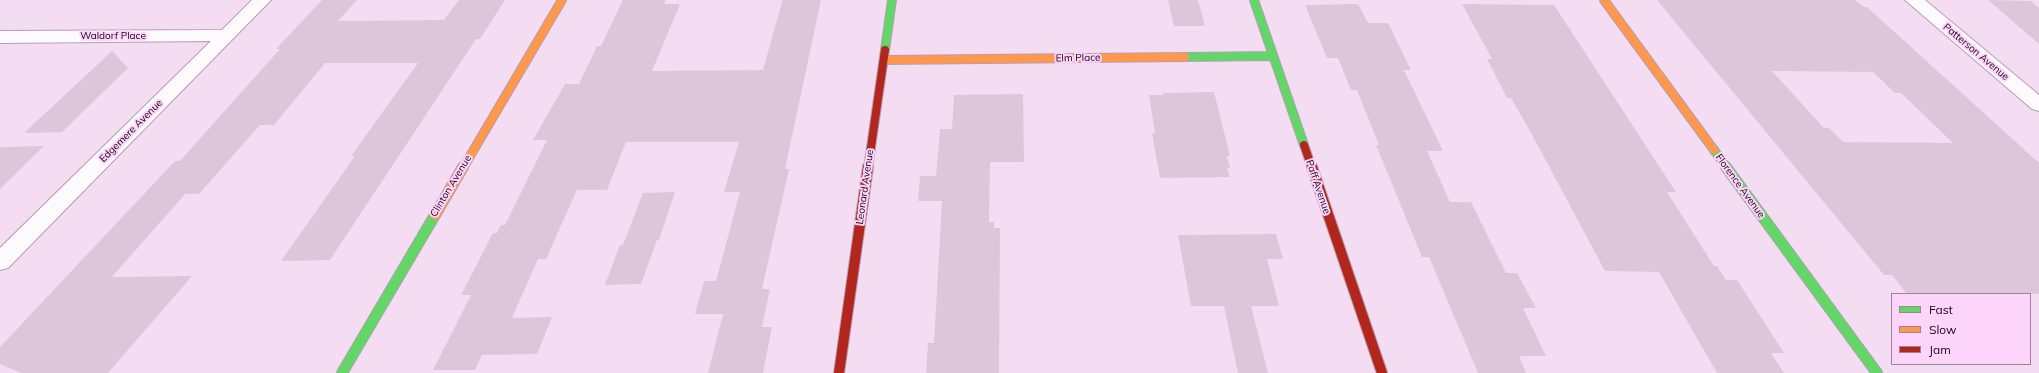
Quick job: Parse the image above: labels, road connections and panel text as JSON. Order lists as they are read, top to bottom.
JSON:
{
  "streets": {
    "street": [
      "Waldorf Place",
      "Patterson Avenue",
      "Elm Place",
      "Edgemere Avenue",
      "Clinton Avenue",
      "Florence Avenue",
      "Leonard Avenue",
      "Paff Avenue"
    ]
  },
  "crossings": [
    ["Waldorf Place", "Edgemere Avenue"],
    ["Elm Place", "Leonard Avenue"],
    ["Elm Place", "Paff Avenue"]
  ],
  "legend": ["Fast", "Slow", "Jam"]
}
